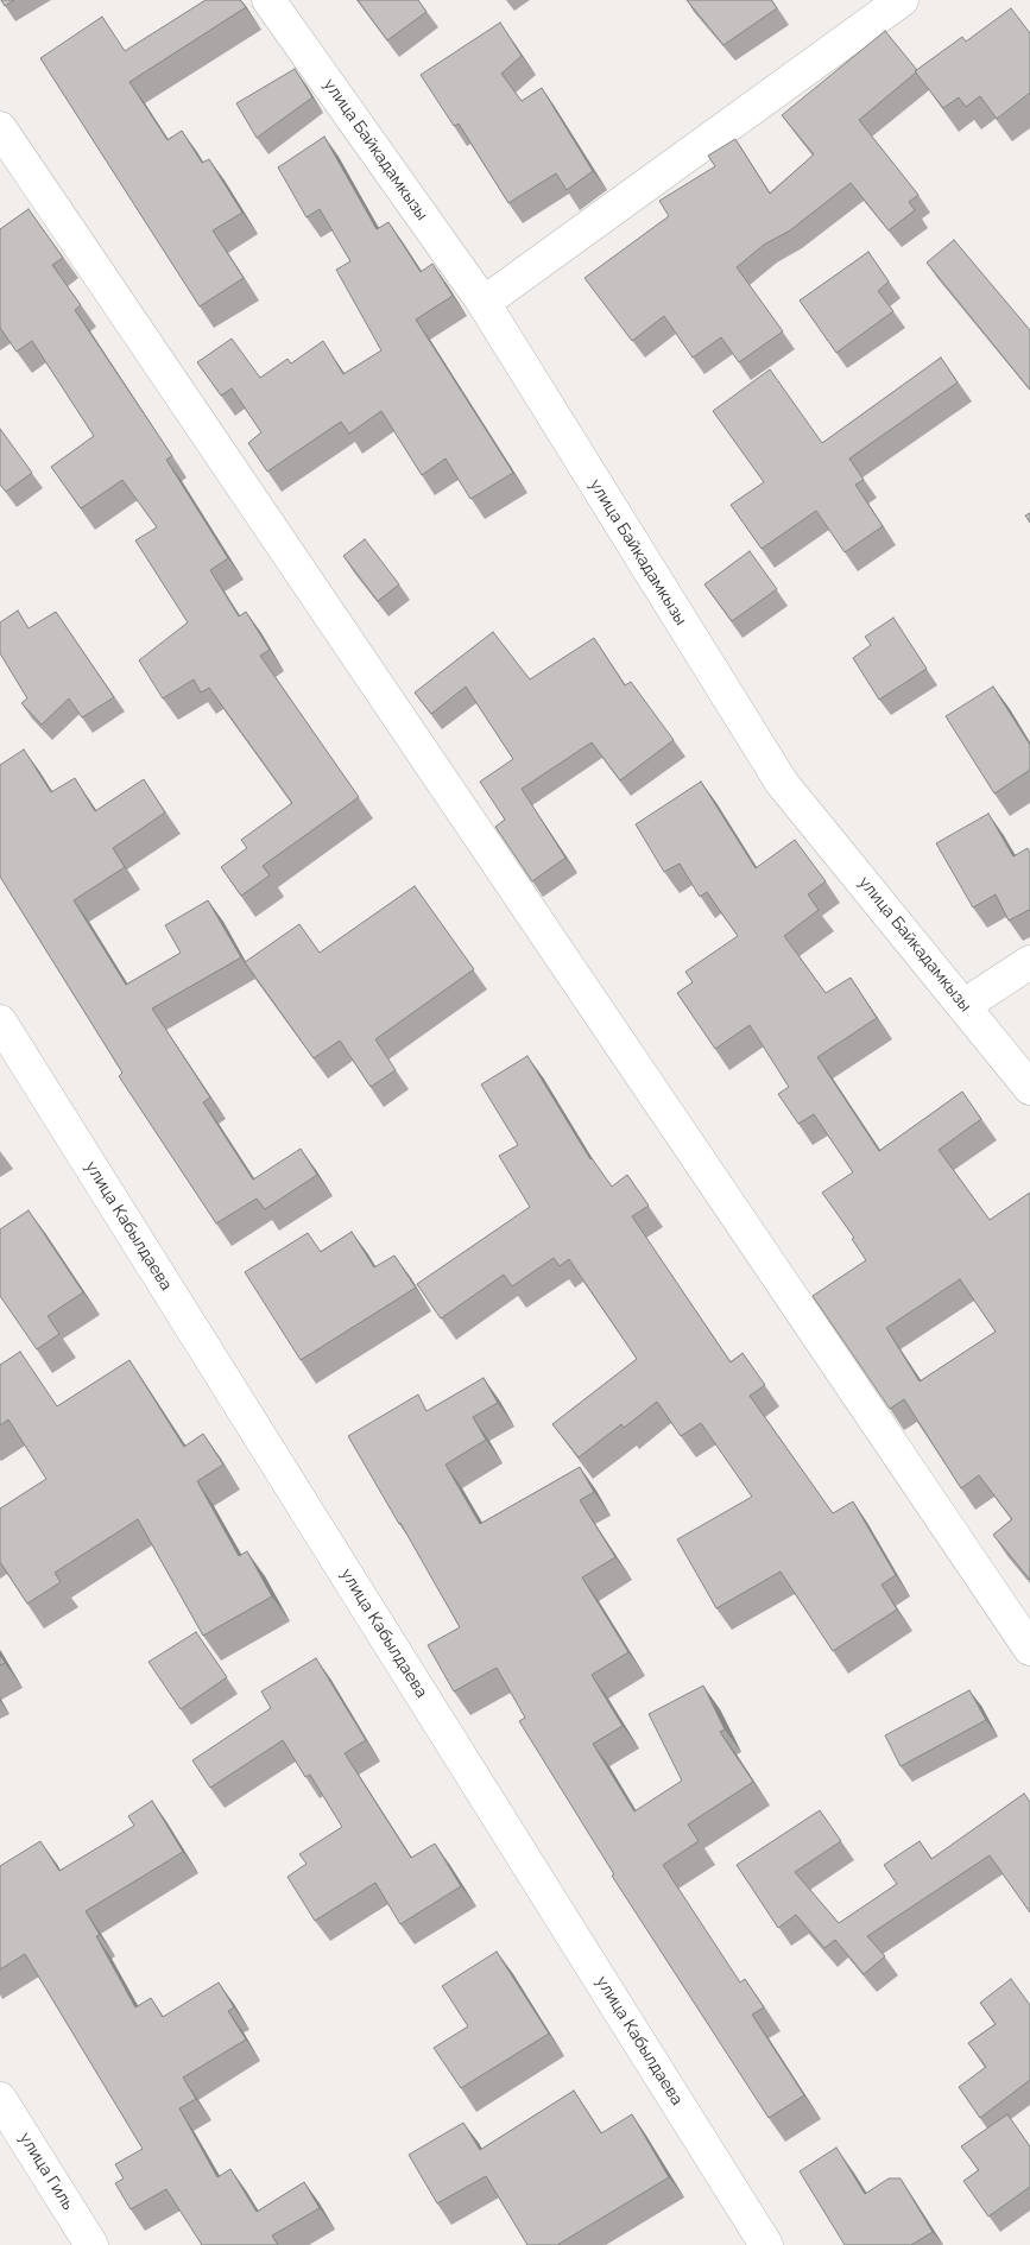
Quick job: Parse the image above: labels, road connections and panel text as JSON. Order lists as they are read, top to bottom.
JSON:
{
  "streets": {
    "street": ["улица Байкадамкызы", "улица Кабылдаева", "улица Гиль"]
  }
}
